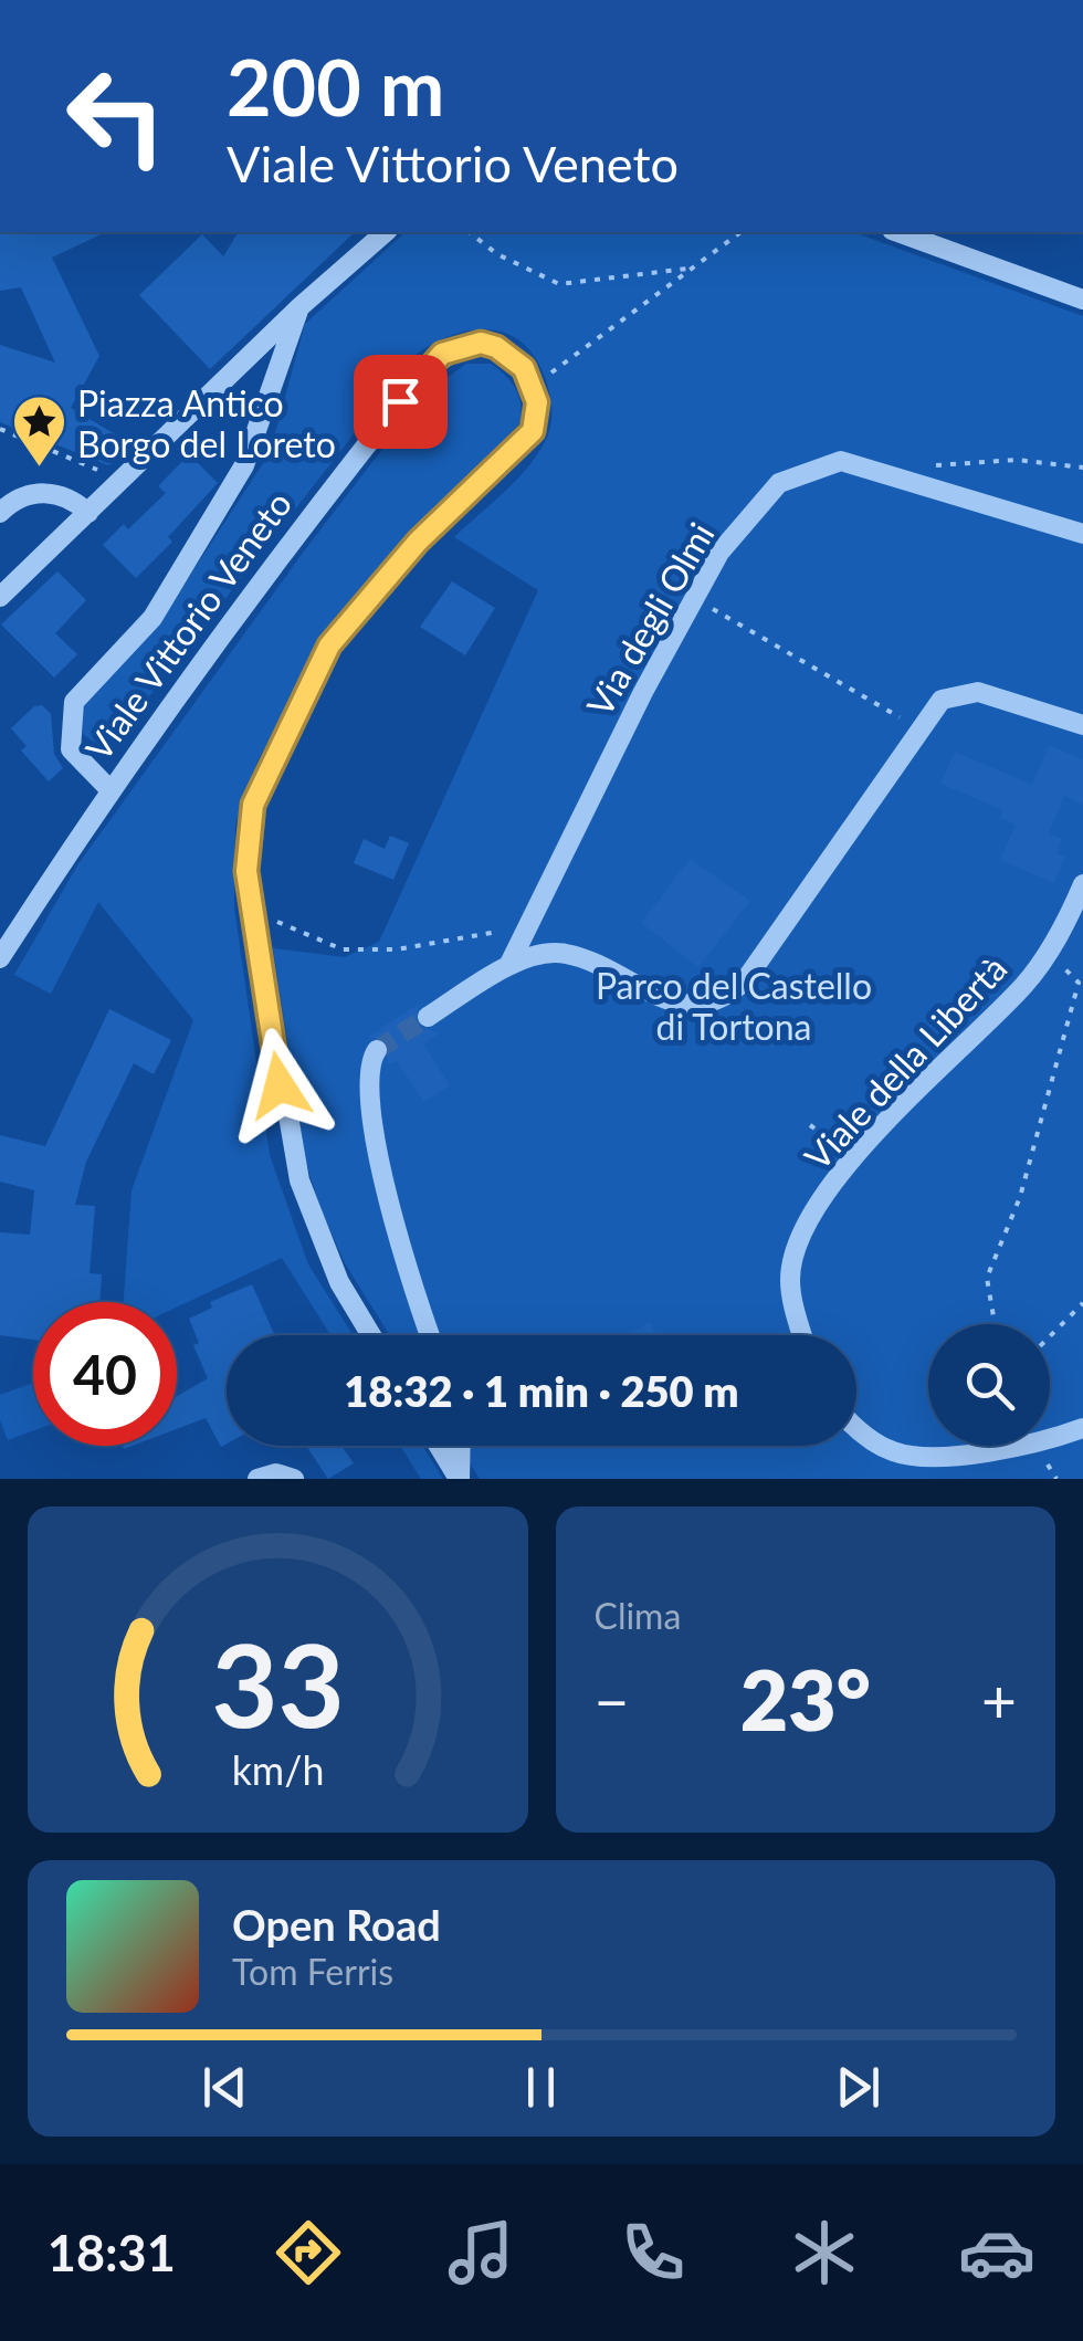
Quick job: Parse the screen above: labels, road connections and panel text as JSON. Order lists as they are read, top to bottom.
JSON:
{
  "streets": {
    "street": ["Via degli Olmi", "Viale Vittorio Veneto", "Viale della Libertà"]
  },
  "parks": ["Parco del Castello di Tortona"],
  "places": {
    "place": ["Piazza Antico Borgo del Loreto"]
  },
  "page": {
    "turn": ["200 m", "Viale Vittorio Veneto"],
    "limit": "40",
    "trip": "18:32 · 1 min · 250 m",
    "tile": "Clima",
    "heat": ["−", "23°", "+"],
    "song": ["Open Road", "Tom Ferris"],
    "tabs": "18:31",
    "gauge": ["33", "km/h"]
  }
}
